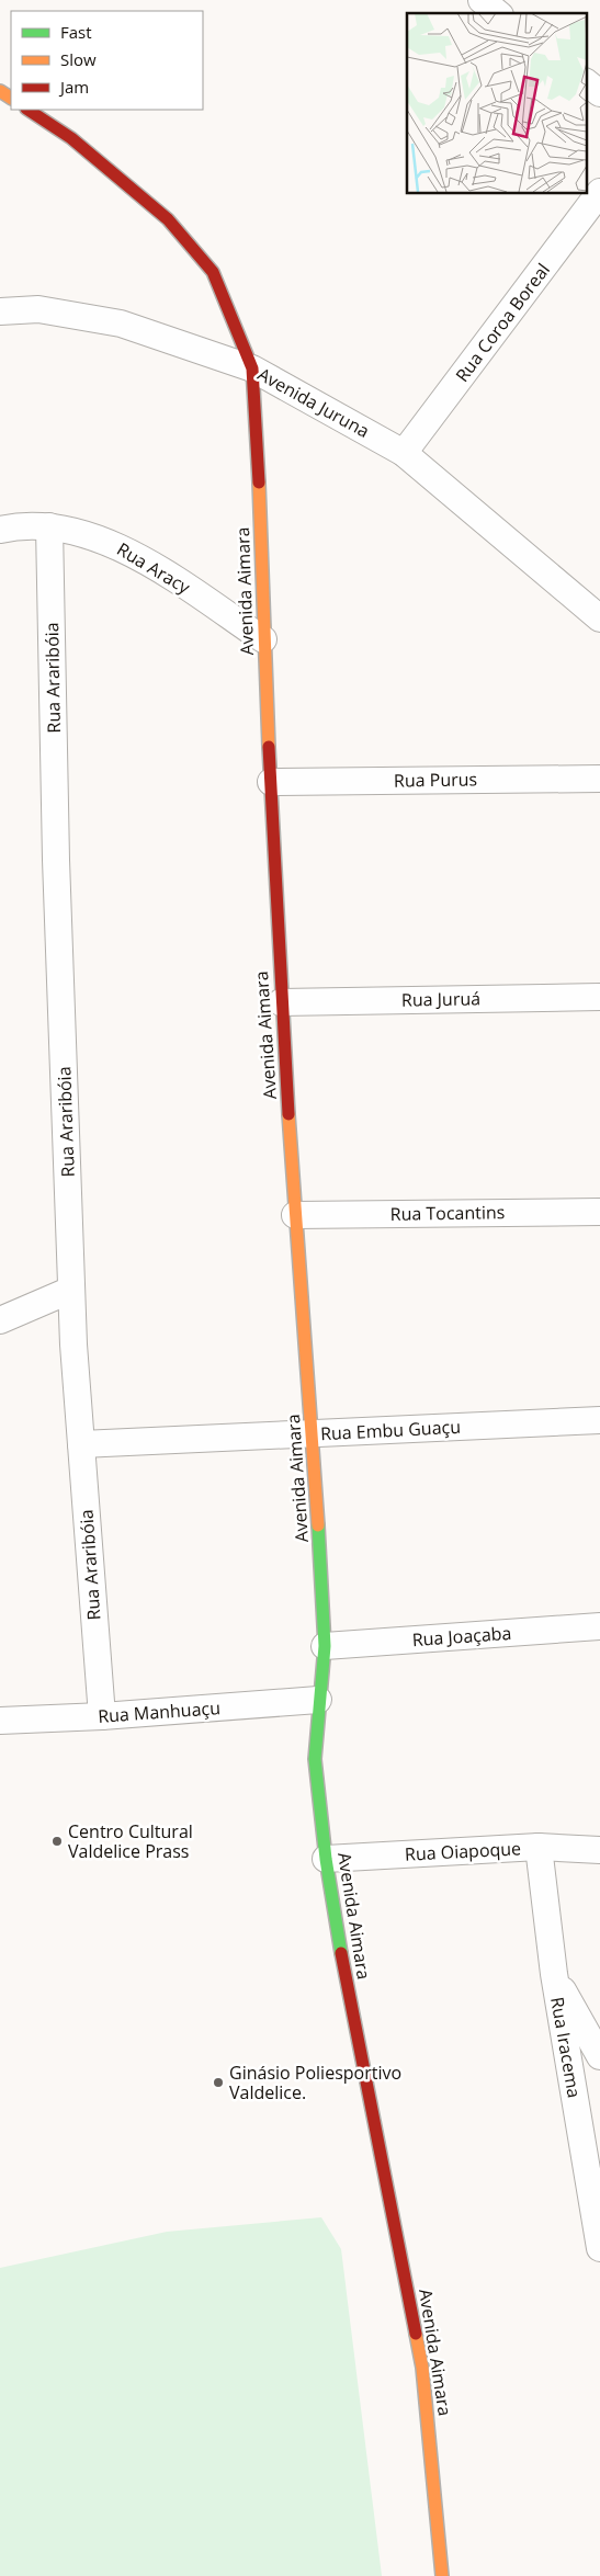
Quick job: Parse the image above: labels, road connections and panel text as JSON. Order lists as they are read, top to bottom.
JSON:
{
  "streets": {
    "main road": ["Avenida Juruna", "Avenida Aimara"],
    "street": [
      "Rua Coroa Boreal",
      "Rua Aracy",
      "Rua Araribóia",
      "Rua Purus",
      "Rua Juruá",
      "Rua Tocantins",
      "Rua Embu Guaçu",
      "Rua Joaçaba",
      "Rua Manhuaçu",
      "Rua Oiapoque",
      "Rua Iracema"
    ]
  },
  "crossings": [
    ["Rua Coroa Boreal", "Avenida Juruna"],
    ["Avenida Juruna", "Avenida Aimara"],
    ["Rua Aracy", "Avenida Aimara"],
    ["Rua Aracy", "Rua Araribóia"],
    ["Avenida Aimara", "Rua Purus"],
    ["Avenida Aimara", "Rua Juruá"],
    ["Avenida Aimara", "Rua Tocantins"],
    ["Avenida Aimara", "Rua Embu Guaçu"],
    ["Avenida Aimara", "Rua Joaçaba"],
    ["Avenida Aimara", "Rua Manhuaçu"],
    ["Avenida Aimara", "Rua Oiapoque"],
    ["Rua Araribóia", "Rua Embu Guaçu"],
    ["Rua Araribóia", "Rua Manhuaçu"],
    ["Rua Oiapoque", "Rua Iracema"]
  ],
  "places": ["Centro Cultural Valdelice Prass", "Ginásio Poliesportivo Valdelice."],
  "legend": ["Fast", "Slow", "Jam"]
}
